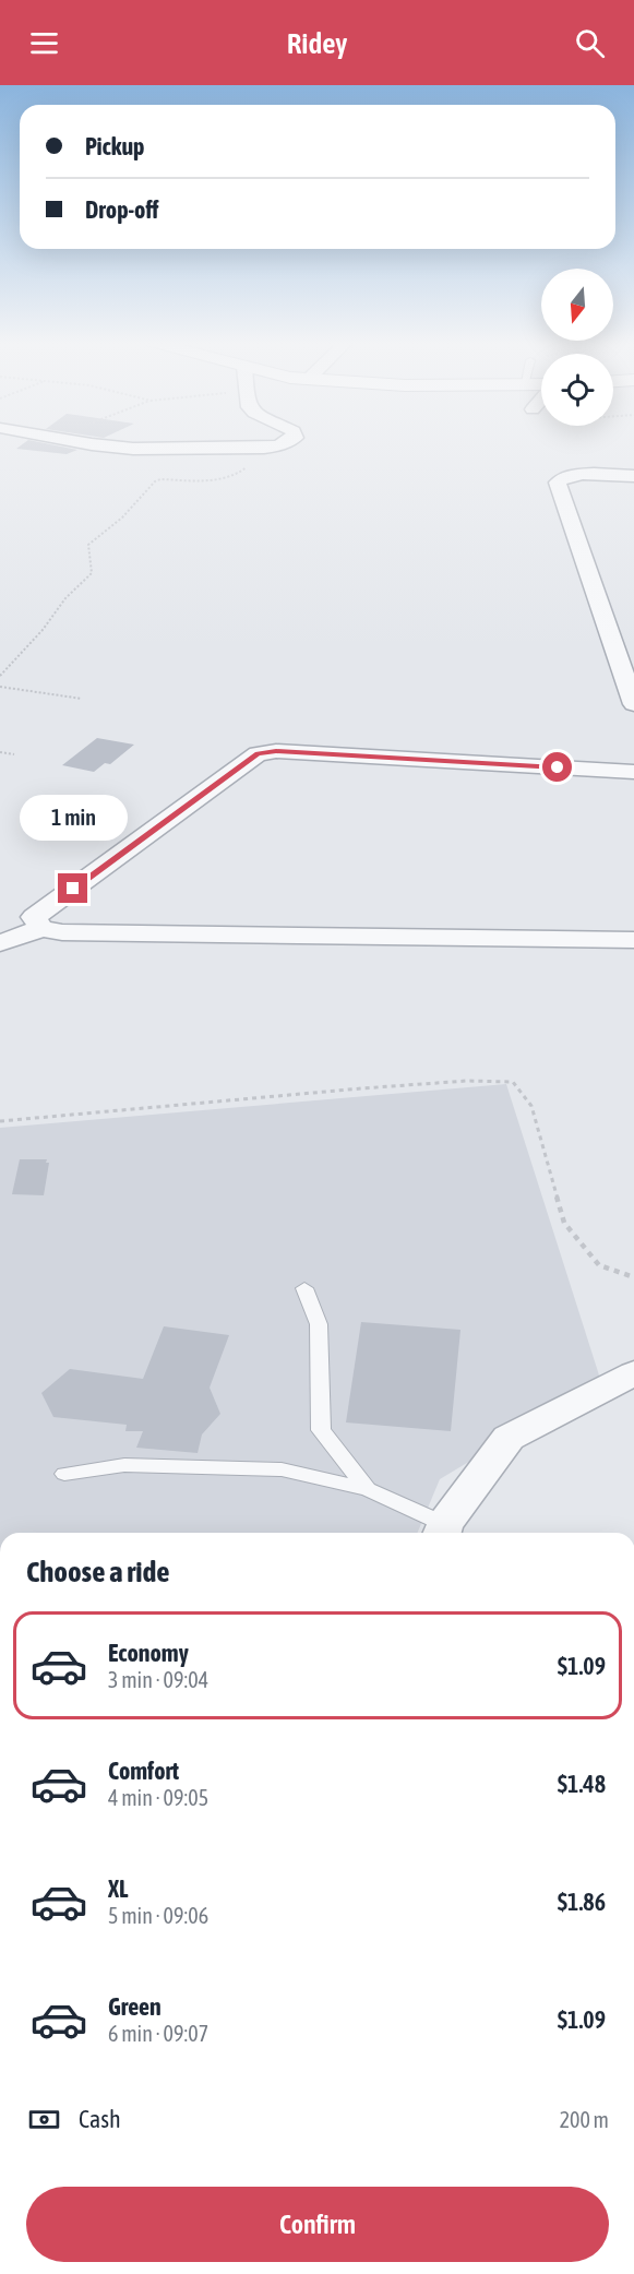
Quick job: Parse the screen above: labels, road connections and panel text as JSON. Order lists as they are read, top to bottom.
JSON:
{
  "north": "bottom",
  "page": {
    "header": "Ridey",
    "banner": ["Pickup", "Drop-off"],
    "bubble": "1 min",
    "heading": "Choose a ride",
    "list": [
      {
        "name": "Economy",
        "note": "3 min · 09:04",
        "value": "$1.09"
      },
      {
        "name": "Comfort",
        "note": "4 min · 09:05",
        "value": "$1.48"
      },
      {
        "name": "XL",
        "note": "5 min · 09:06",
        "value": "$1.86"
      },
      {
        "name": "Green",
        "note": "6 min · 09:07",
        "value": "$1.09"
      }
    ],
    "pay": ["Cash", "200 m"],
    "buttons": "Confirm"
  }
}
